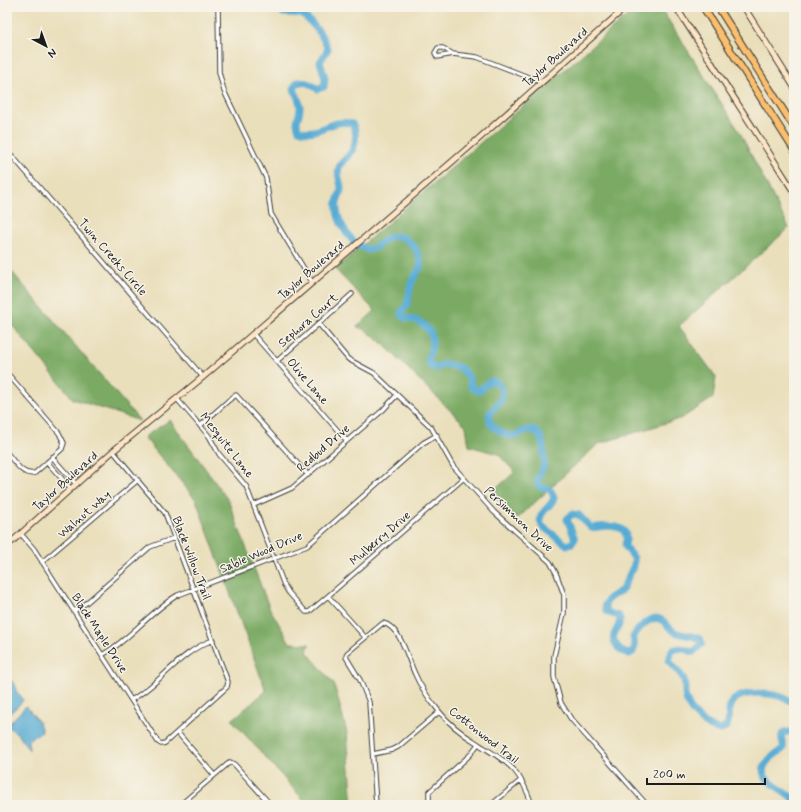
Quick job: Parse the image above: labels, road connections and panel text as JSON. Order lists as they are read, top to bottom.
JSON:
{
  "streets": {
    "street": [
      "Taylor Boulevard",
      "Twin Creeks Circle",
      "Sephora Court",
      "Olive Lane",
      "Mesquite Lane",
      "Redbud Drive",
      "Walnut Way",
      "Persimmon Drive",
      "Mulberry Drive",
      "Sable Wood Drive",
      "Black Willow Trail",
      "Black Maple Drive",
      "Cottonwood Trail"
    ]
  },
  "crossings": [
    ["Taylor Boulevard", "Twin Creeks Circle"],
    ["Taylor Boulevard", "Olive Lane"],
    ["Taylor Boulevard", "Mesquite Lane"],
    ["Taylor Boulevard", "Black Willow Trail"],
    ["Taylor Boulevard", "Black Maple Drive"],
    ["Sephora Court", "Olive Lane"],
    ["Sephora Court", "Persimmon Drive"],
    ["Olive Lane", "Redbud Drive"],
    ["Mesquite Lane", "Redbud Drive"],
    ["Mesquite Lane", "Mulberry Drive"],
    ["Mesquite Lane", "Sable Wood Drive"],
    ["Redbud Drive", "Persimmon Drive"],
    ["Walnut Way", "Black Willow Trail"],
    ["Walnut Way", "Black Maple Drive"],
    ["Persimmon Drive", "Mulberry Drive"],
    ["Persimmon Drive", "Sable Wood Drive"],
    ["Sable Wood Drive", "Black Willow Trail"],
    ["Sable Wood Drive", "Black Maple Drive"],
    ["Black Willow Trail", "Black Maple Drive"]
  ],
  "scale_bar": "200 m",
  "north": "bottom right"
}
